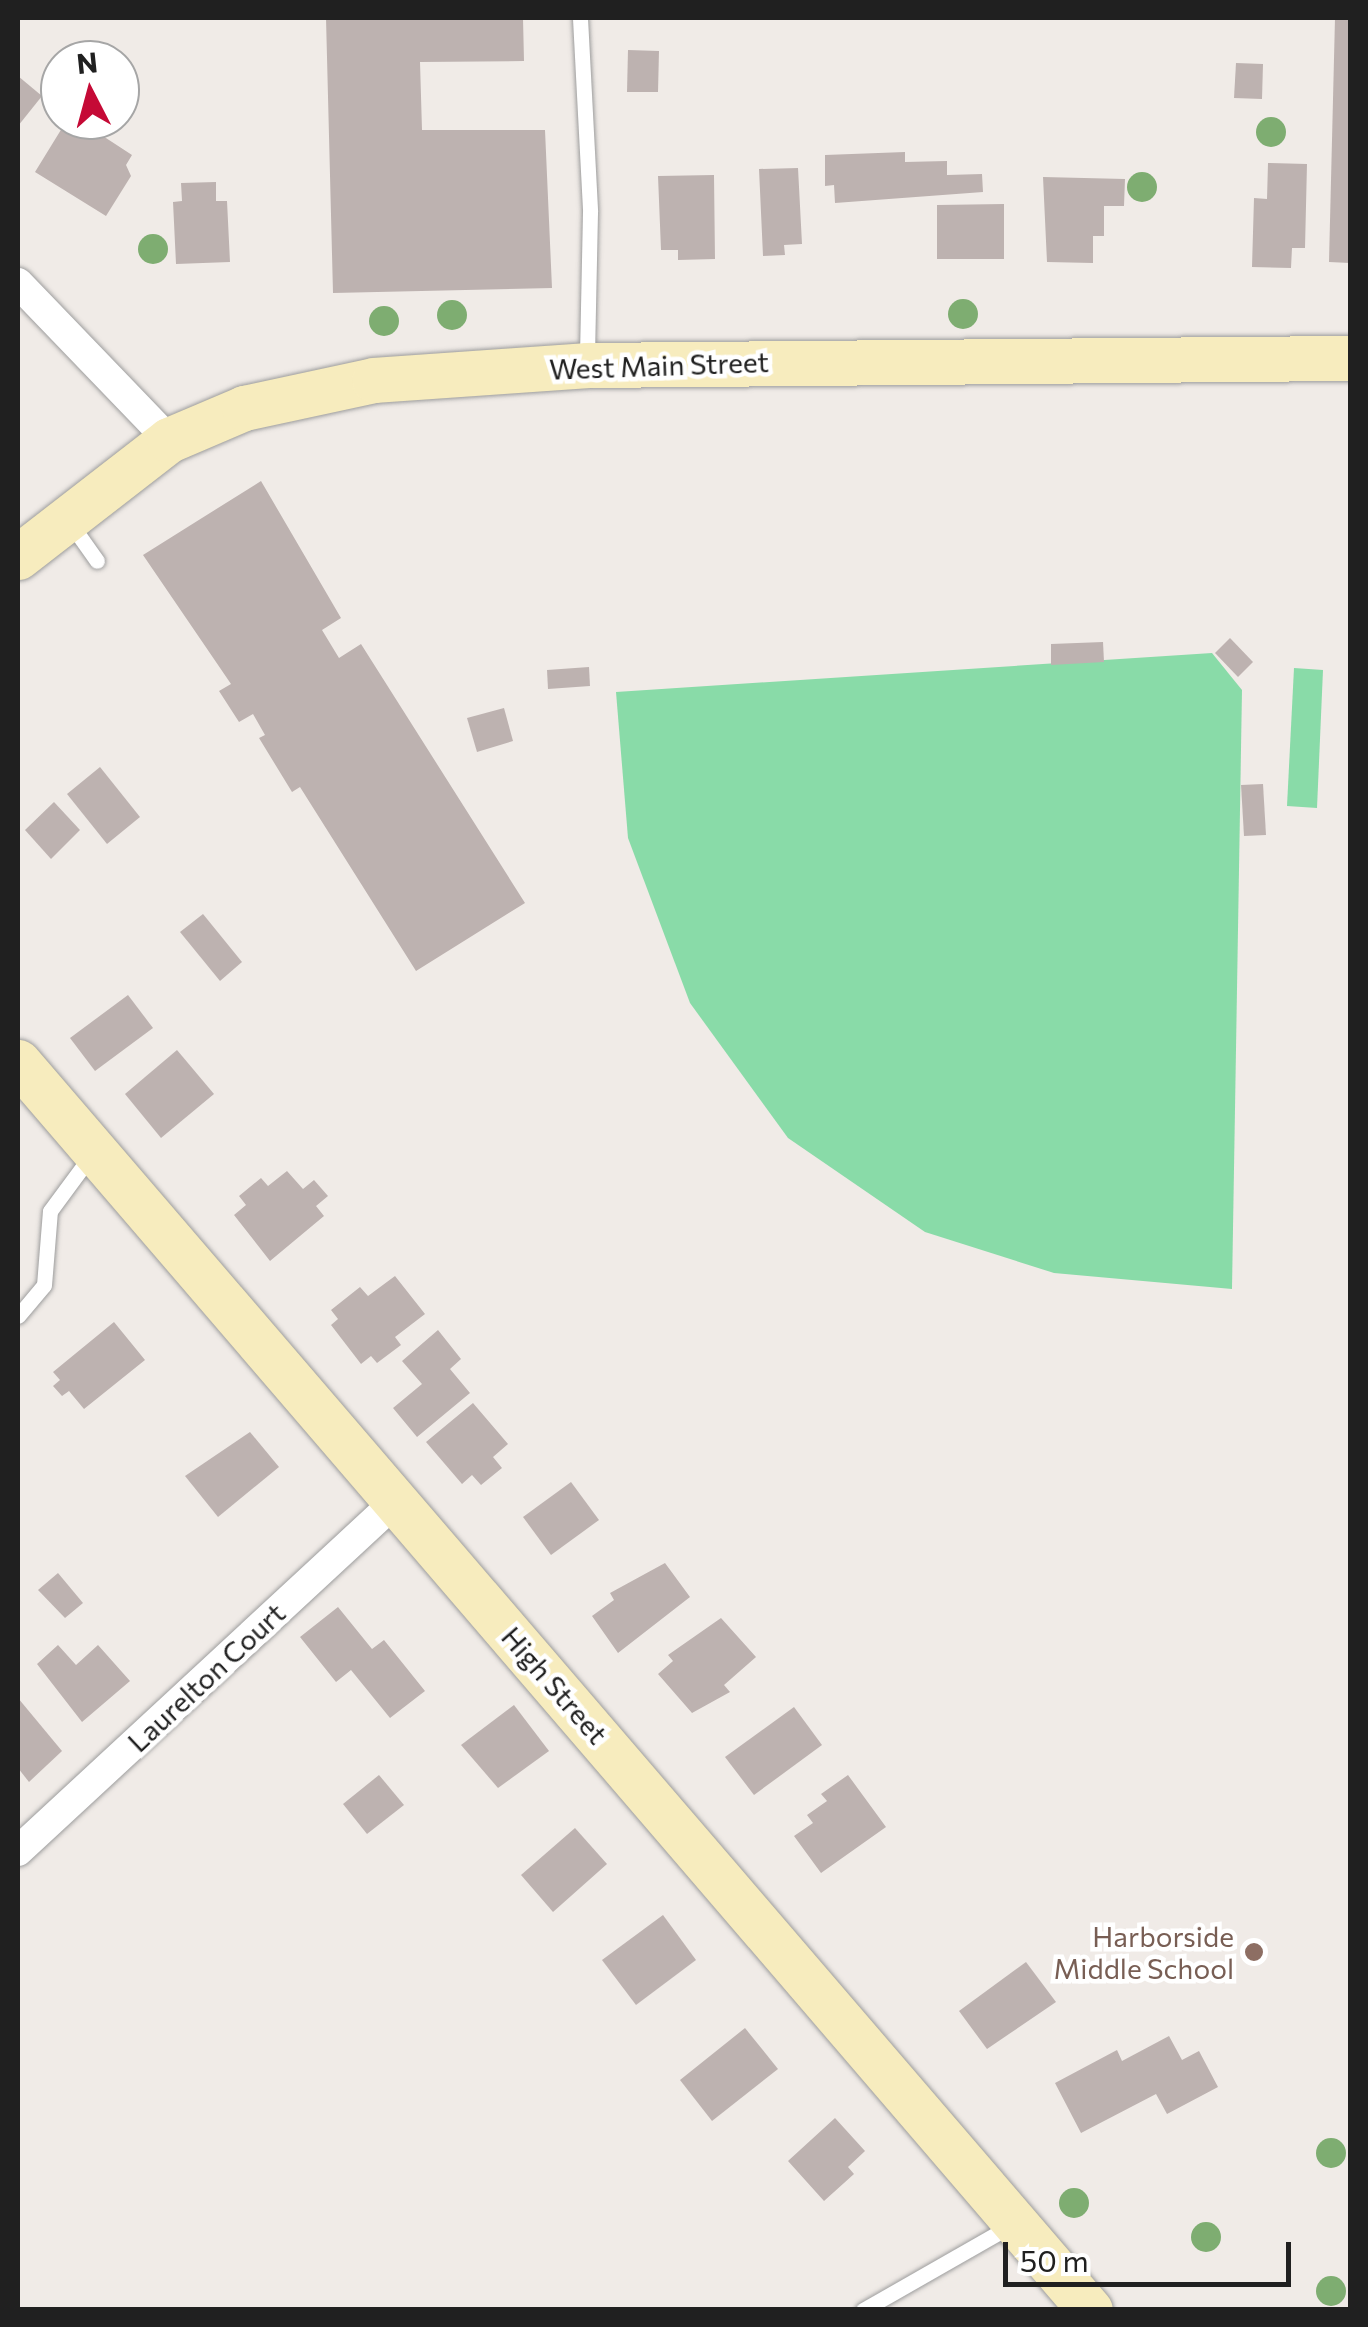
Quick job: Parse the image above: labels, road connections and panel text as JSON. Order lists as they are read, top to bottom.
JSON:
{
  "streets": {
    "main road": ["West Main Street", "High Street"],
    "street": ["Laurelton Court"]
  },
  "crossings": [
    ["Laurelton Court", "High Street"]
  ],
  "places": ["Harborside Middle School"],
  "scale_bar": "50 m",
  "north": "top"
}
